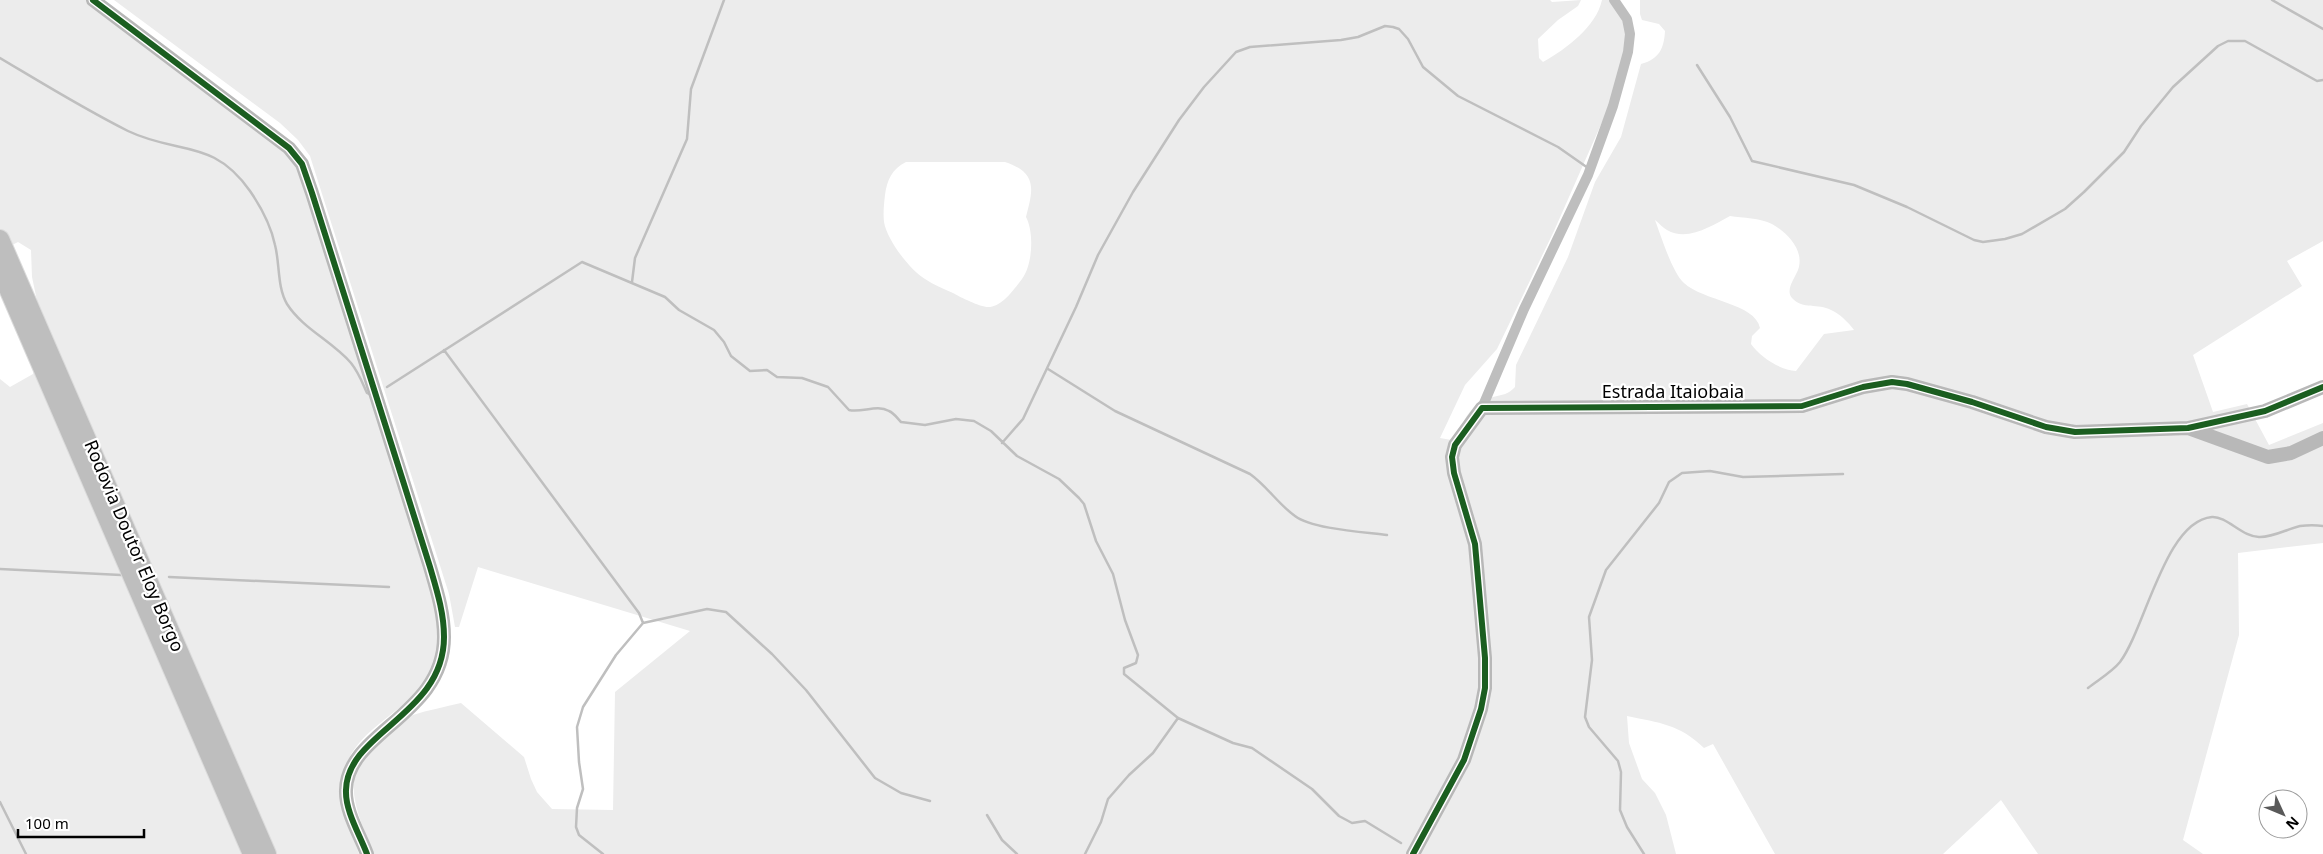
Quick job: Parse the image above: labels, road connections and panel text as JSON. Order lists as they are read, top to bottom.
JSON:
{
  "streets": {
    "highway": ["Rodovia Doutor Eloy Borgo"],
    "street": ["Estrada Itaiobaia"]
  },
  "scale_bar": "100 m",
  "north": "bottom right"
}
